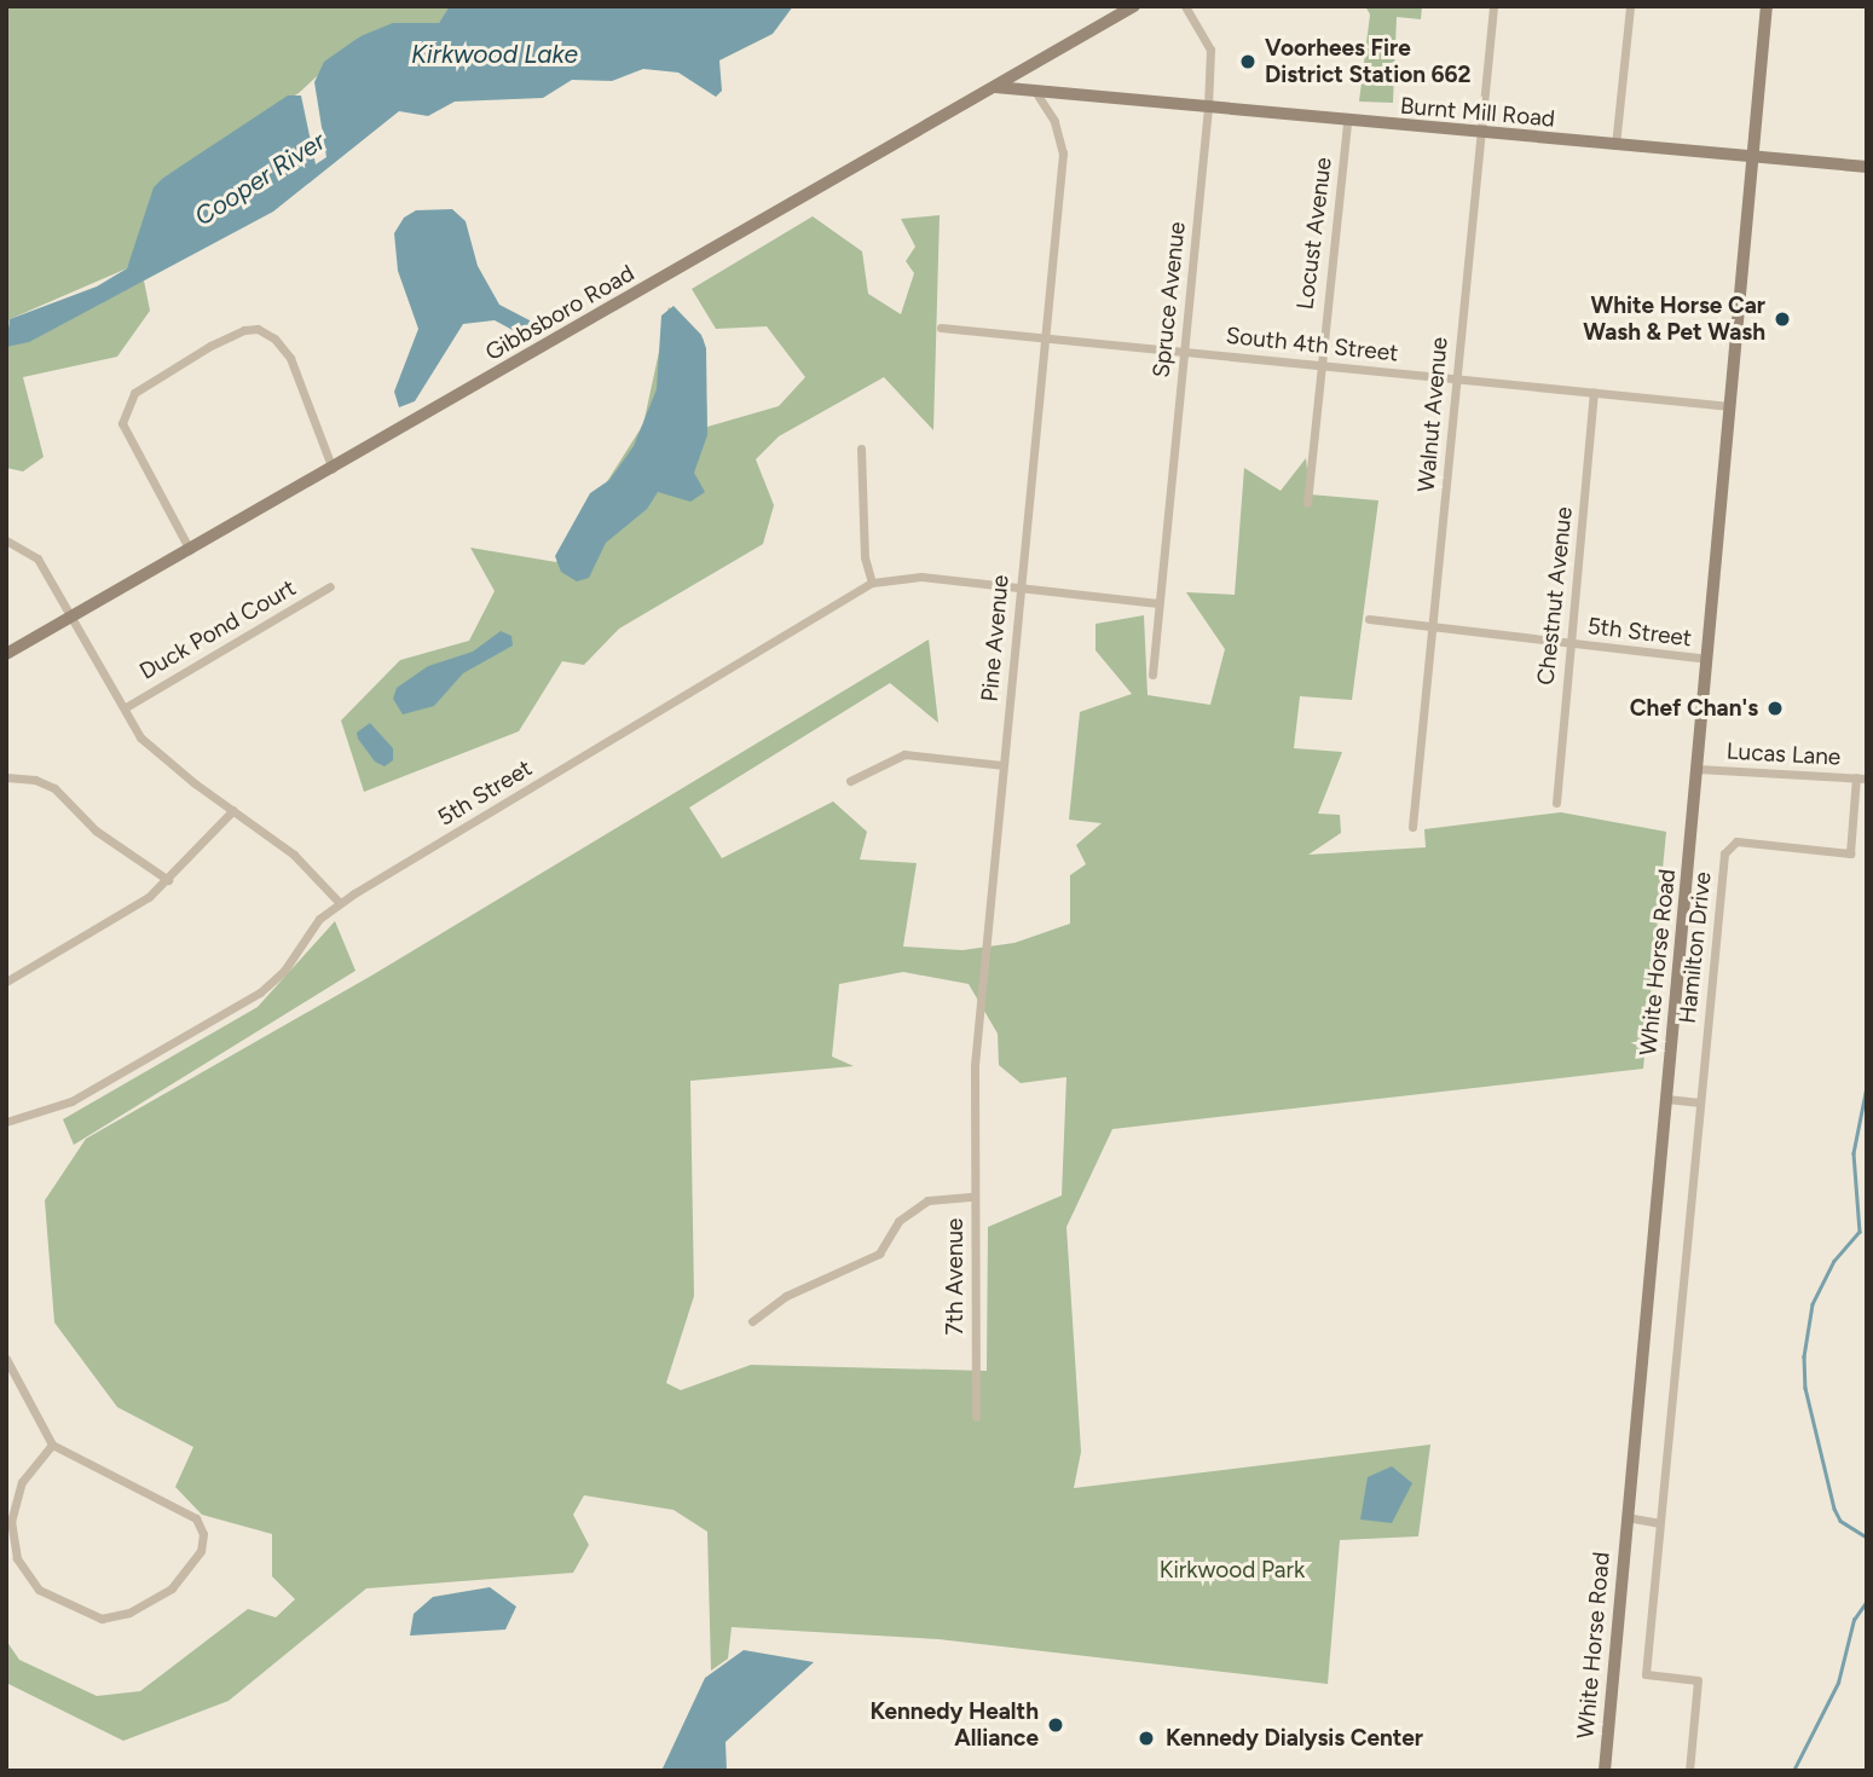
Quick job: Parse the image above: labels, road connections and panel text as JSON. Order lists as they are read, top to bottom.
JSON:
{
  "streets": {
    "street": [
      "Burnt Mill Road",
      "Locust Avenue",
      "Spruce Avenue",
      "Gibbsboro Road",
      "South 4th Street",
      "Walnut Avenue",
      "Chestnut Avenue",
      "Duck Pond Court",
      "5th Street",
      "Pine Avenue",
      "Lucas Lane",
      "Hamilton Drive",
      "White Horse Road",
      "7th Avenue"
    ]
  },
  "crossings": [
    ["Burnt Mill Road", "Locust Avenue"],
    ["Burnt Mill Road", "Spruce Avenue"],
    ["Burnt Mill Road", "Gibbsboro Road"],
    ["Burnt Mill Road", "Walnut Avenue"],
    ["Burnt Mill Road", "Pine Avenue"],
    ["Burnt Mill Road", "White Horse Road"],
    ["Locust Avenue", "South 4th Street"],
    ["Spruce Avenue", "South 4th Street"],
    ["Spruce Avenue", "5th Street"],
    ["South 4th Street", "Walnut Avenue"],
    ["South 4th Street", "Chestnut Avenue"],
    ["South 4th Street", "Pine Avenue"],
    ["South 4th Street", "White Horse Road"],
    ["Walnut Avenue", "5th Street"],
    ["Chestnut Avenue", "5th Street"],
    ["5th Street", "Pine Avenue"],
    ["5th Street", "White Horse Road"],
    ["Pine Avenue", "7th Avenue"],
    ["Lucas Lane", "Hamilton Drive"],
    ["Lucas Lane", "White Horse Road"]
  ],
  "water": ["Kirkwood Lake", "Cooper River"],
  "parks": ["Kirkwood Park"],
  "places": [
    "Voorhees Fire District Station 662",
    "White Horse Car Wash & Pet Wash",
    "Chef Chan's",
    "Kennedy Health Alliance",
    "Kennedy Dialysis Center"
  ]
}
